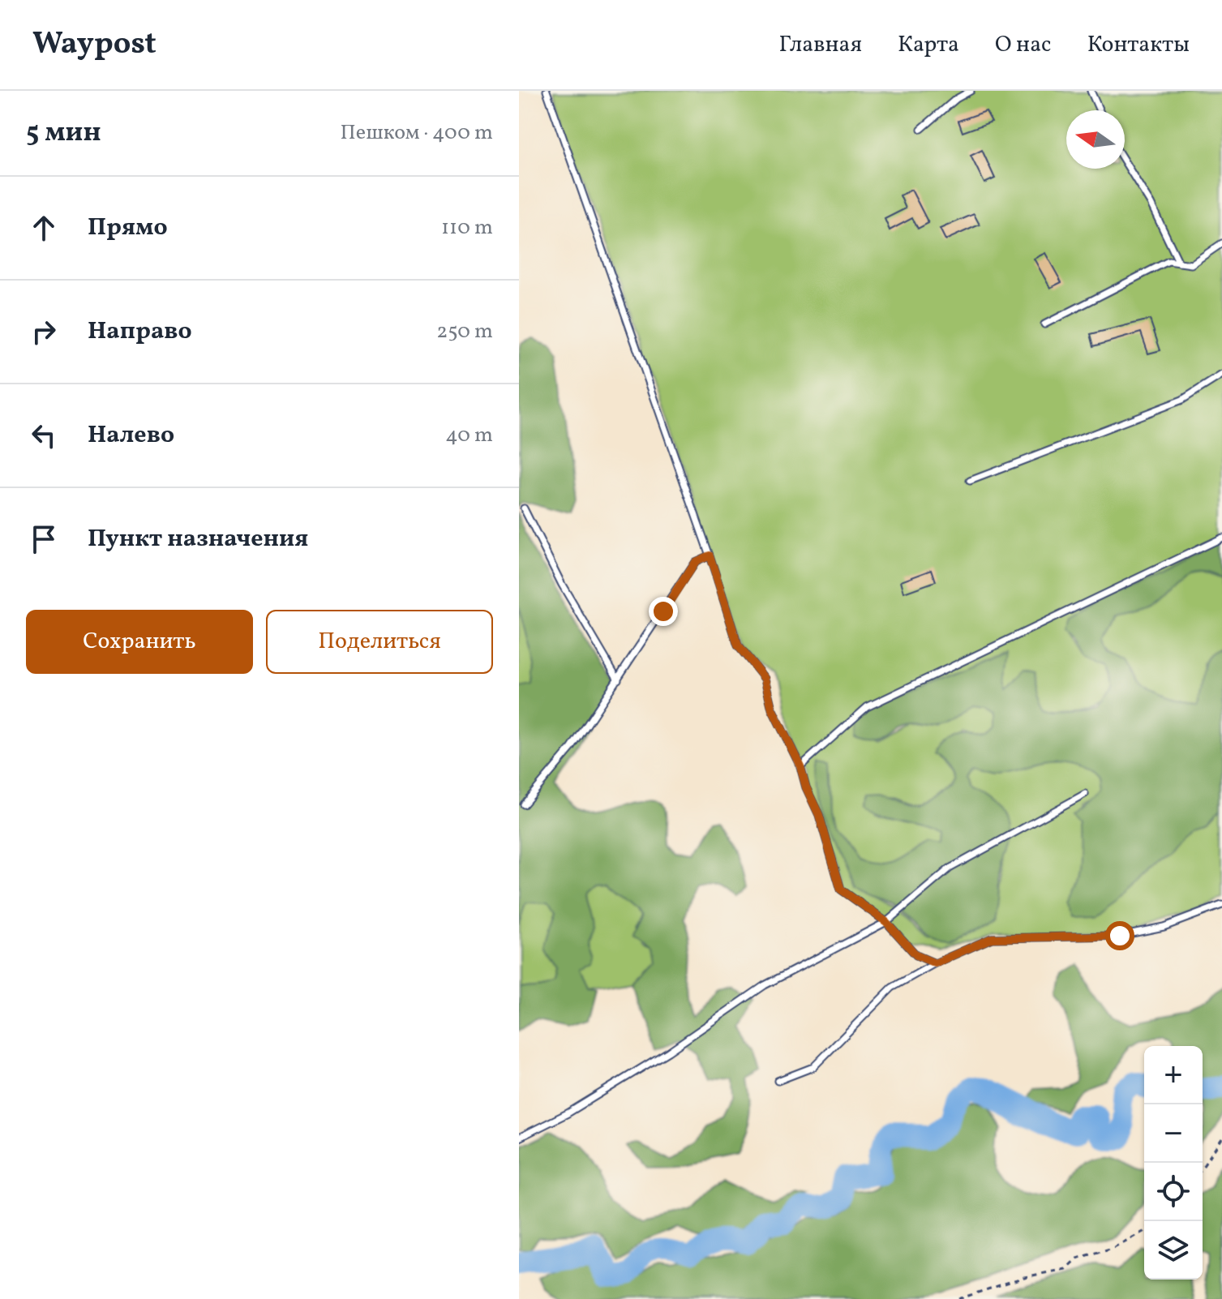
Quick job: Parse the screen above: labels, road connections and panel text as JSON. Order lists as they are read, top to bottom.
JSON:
{
  "north": "left",
  "page": {
    "header": "Waypost",
    "nav": [
      "Главная",
      "Карта",
      "О нас",
      "Контакты"
    ],
    "heading": ["5 мин", "Пешком · 400 m"],
    "list": [
      ["Прямо", "110 m"],
      ["Направо", "250 m"],
      ["Налево", "40 m"],
      "Пункт назначения"
    ],
    "buttons": ["Сохранить", "Поделиться"],
    "map_buttons": ["+", "−"]
  }
}
